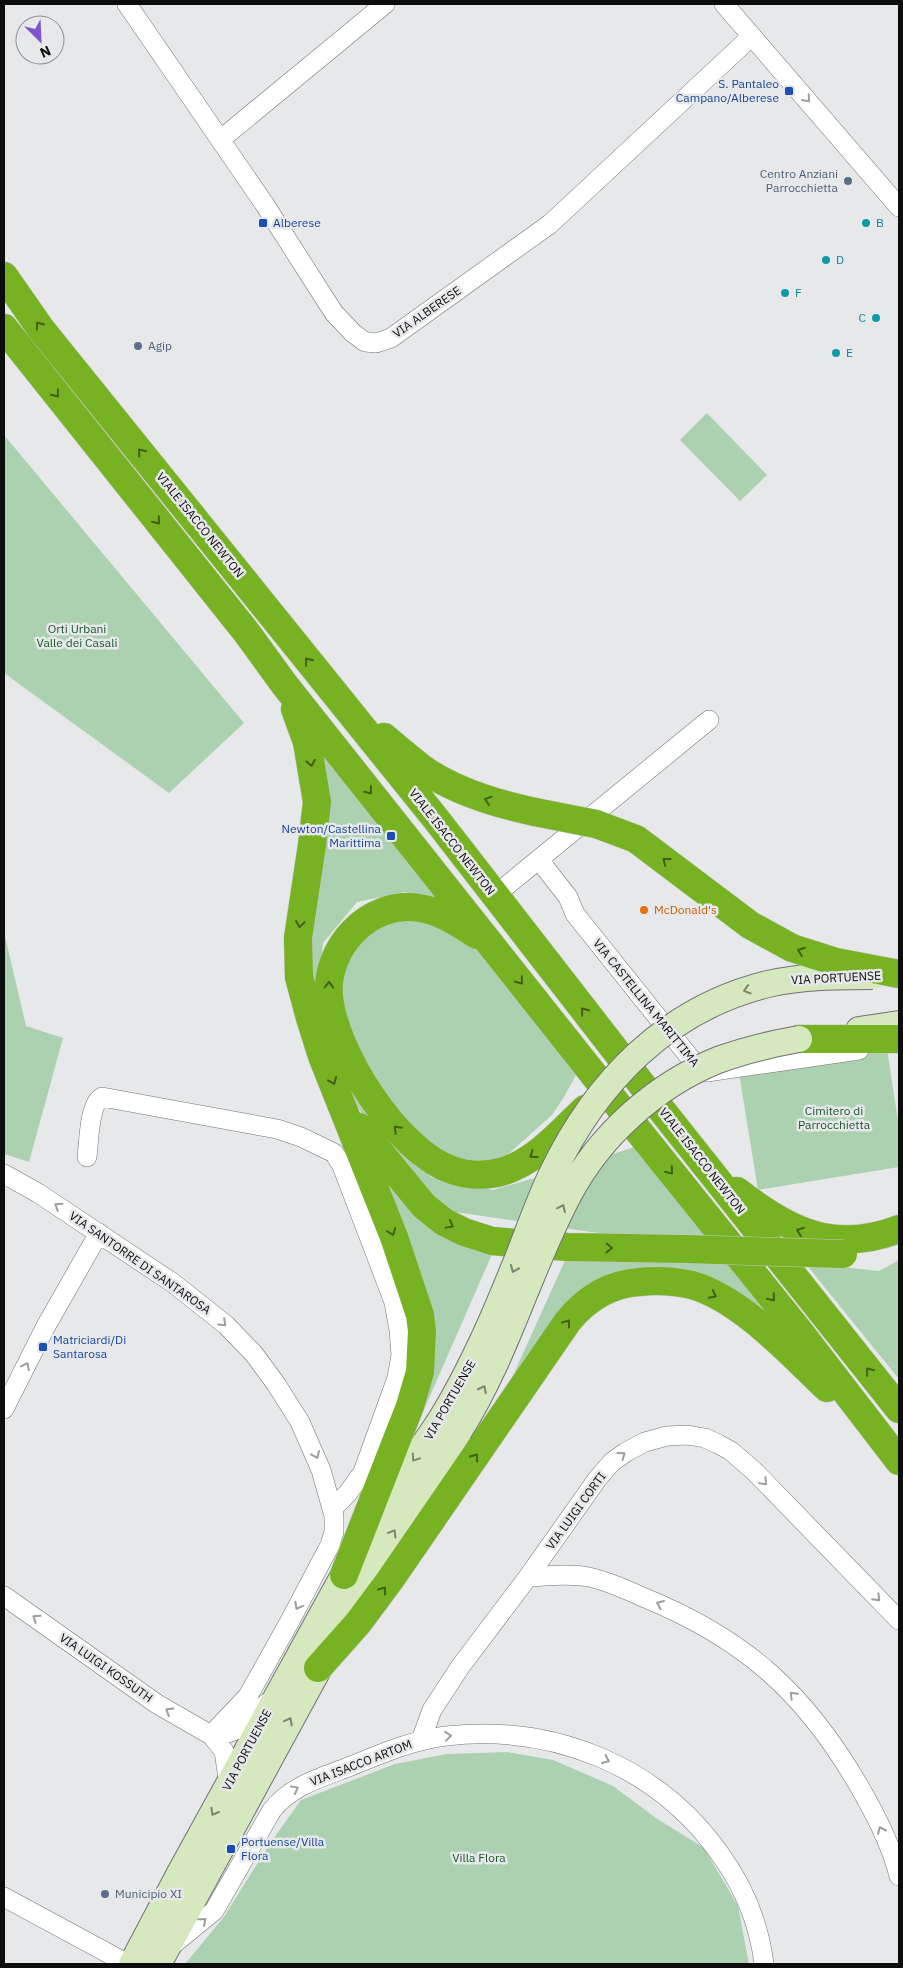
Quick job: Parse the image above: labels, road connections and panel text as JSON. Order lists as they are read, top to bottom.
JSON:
{
  "streets": {
    "highway": ["VIALE ISACCO NEWTON"],
    "main road": ["VIA PORTUENSE"],
    "street": [
      "VIA ALBERESE",
      "VIA CASTELLINA MARITTIMA",
      "VIA SANTORRE DI SANTAROSA",
      "VIA LUIGI CORTI",
      "VIA LUIGI KOSSUTH",
      "VIA ISACCO ARTOM"
    ]
  },
  "crossings": [
    ["VIA PORTUENSE", "VIA LUIGI KOSSUTH"],
    ["VIA PORTUENSE", "VIA ISACCO ARTOM"],
    ["VIA SANTORRE DI SANTAROSA", "VIA LUIGI KOSSUTH"],
    ["VIA LUIGI CORTI", "VIA ISACCO ARTOM"]
  ],
  "one_way": ["VIA LUIGI KOSSUTH"],
  "parks": ["Orti Urbani Valle dei Casali", "Cimitero di Parrocchietta", "Villa Flora"],
  "places": {
    "transit": [
      "S. Pantaleo Campano/Alberese",
      "Alberese",
      "Newton/Castellina Marittima",
      "Matriciardi/Di Santarosa",
      "Portuense/Villa Flora"
    ],
    "other": [
      "Centro Anziani Parrocchietta",
      "B",
      "D",
      "F",
      "C",
      "Agip",
      "E",
      "McDonald's",
      "Municipio XI"
    ]
  },
  "north": "bottom right"
}
